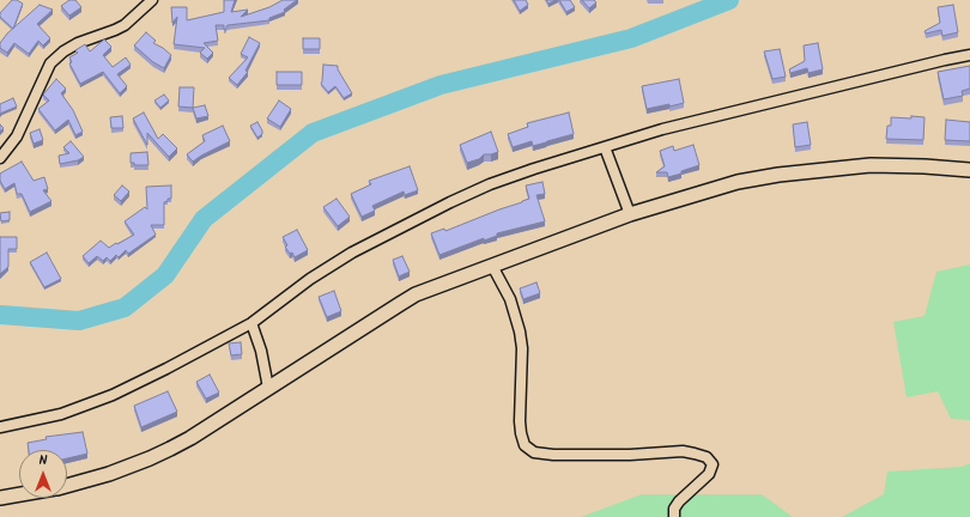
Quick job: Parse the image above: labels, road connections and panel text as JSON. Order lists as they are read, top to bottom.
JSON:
{
  "north": "top"
}
